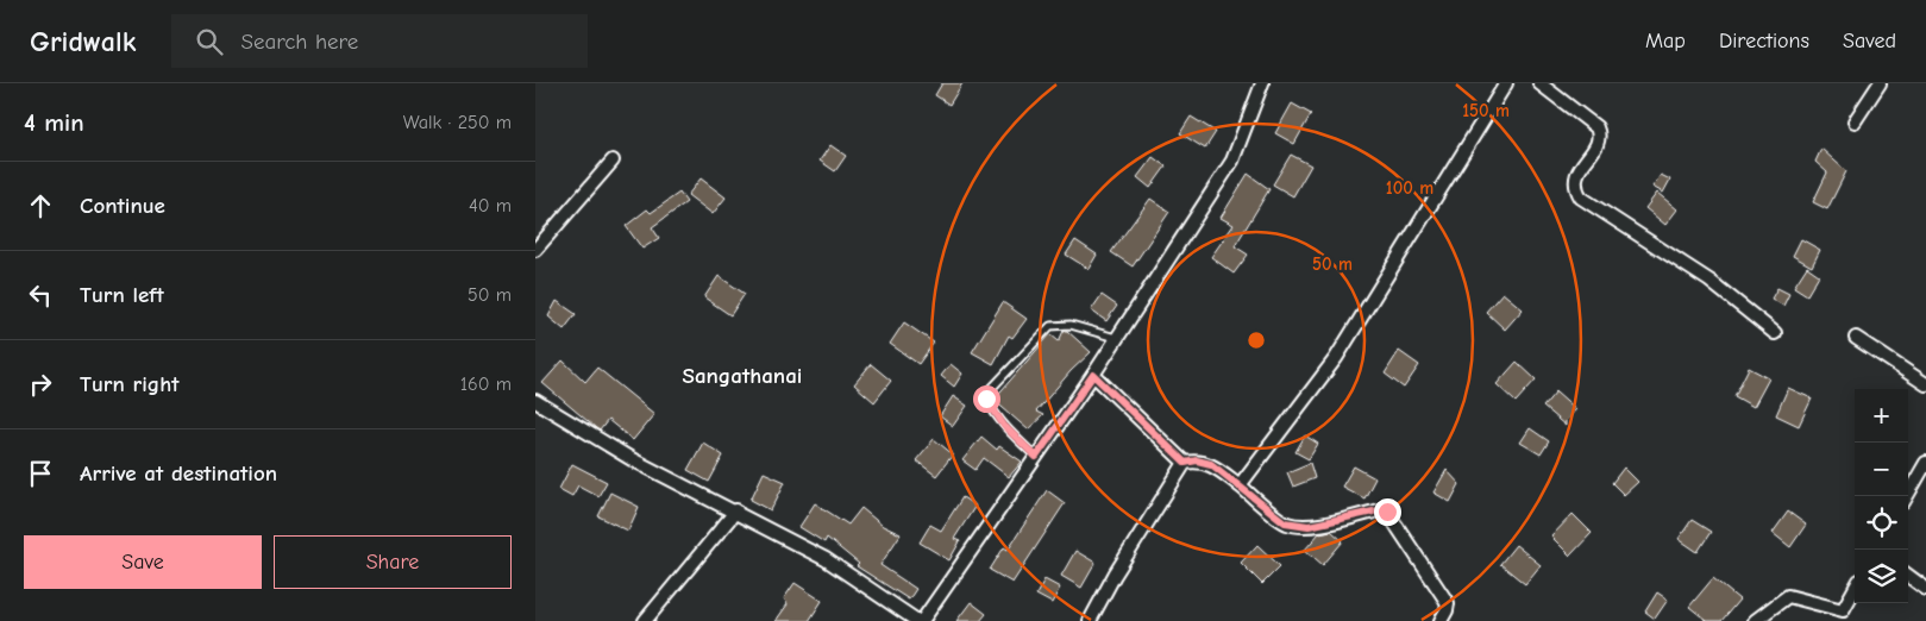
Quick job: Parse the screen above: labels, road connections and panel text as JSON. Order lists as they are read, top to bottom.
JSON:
{
  "districts": ["Sangathanai"],
  "page": {
    "header": "Gridwalk",
    "search": "Search here",
    "nav": ["Map", "Directions", "Saved"],
    "heading": ["4 min", "Walk · 250 m"],
    "list": [
      ["Continue", "40 m"],
      ["Turn left", "50 m"],
      ["Turn right", "160 m"],
      "Arrive at destination"
    ],
    "map_buttons": ["+", "−"],
    "buttons": ["Save", "Share"]
  },
  "rings": ["150 m", "100 m", "50 m"]
}
